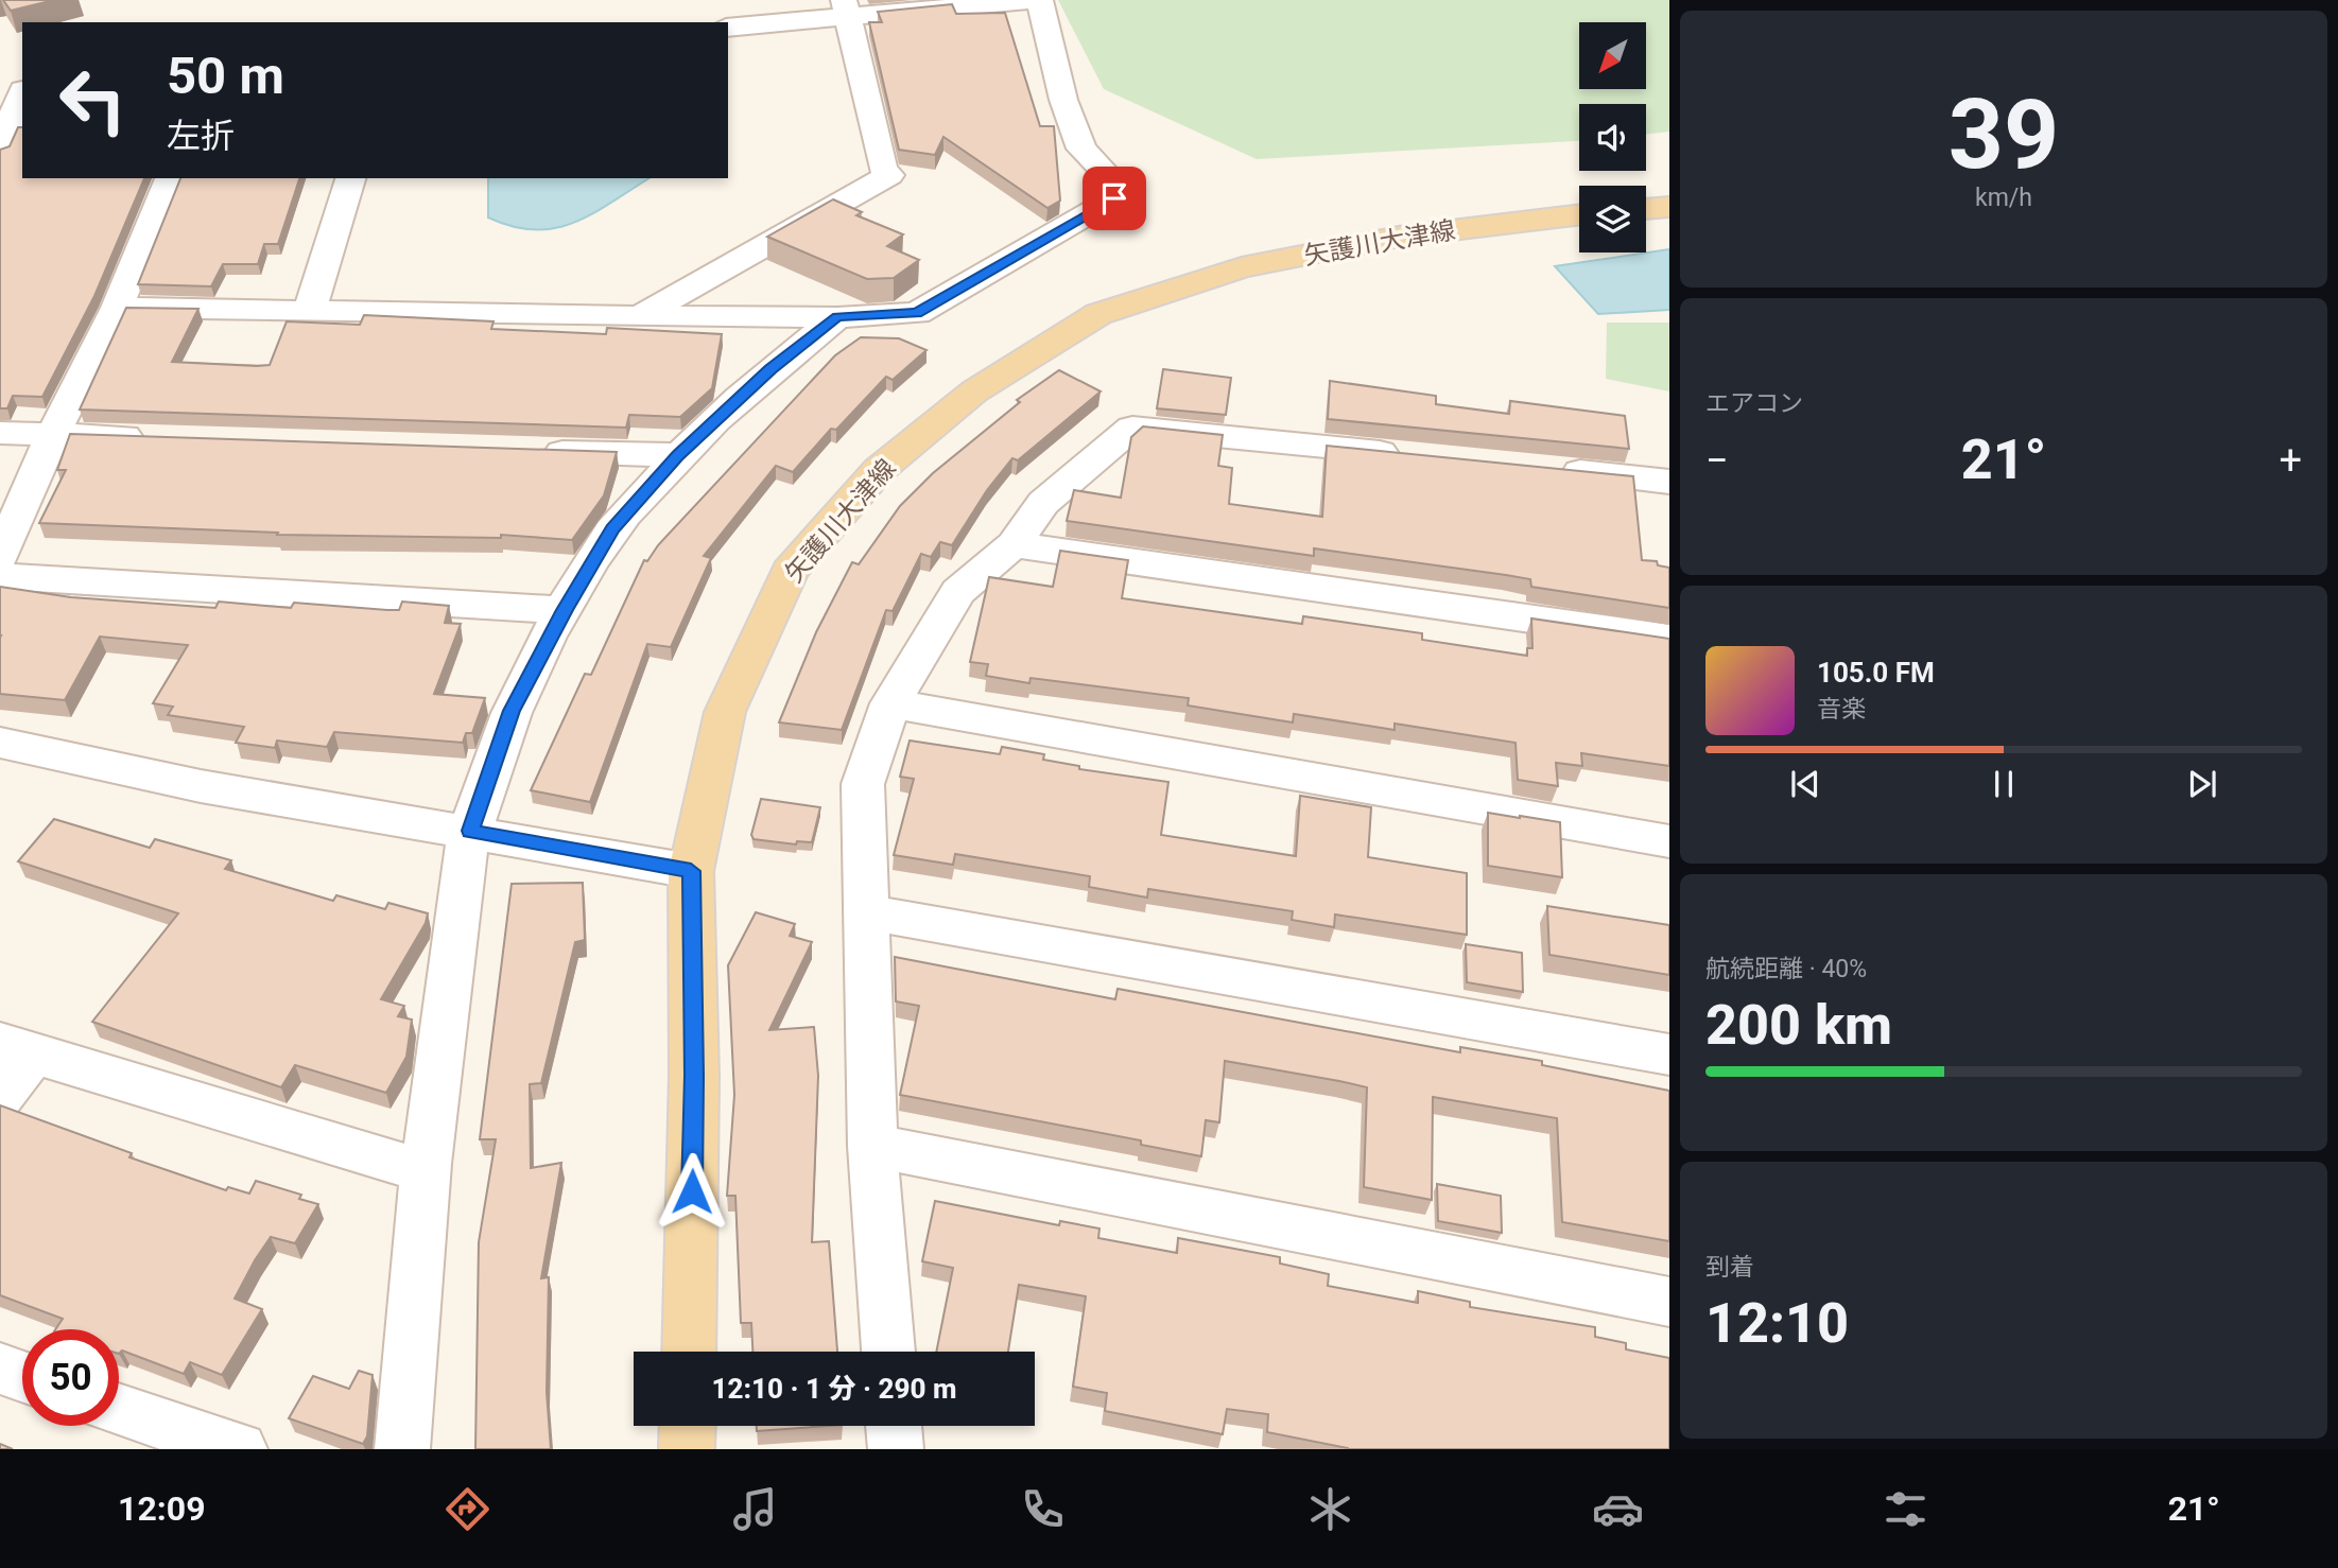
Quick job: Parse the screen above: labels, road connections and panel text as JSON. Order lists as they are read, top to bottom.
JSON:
{
  "streets": {
    "main road": ["矢護川大津線"]
  },
  "north": "bottom left",
  "page": {
    "tile": [
      ["39", "km/h"],
      "エアコン",
      ["航続距離 · 40%", "200 km"],
      ["到着", "12:10"]
    ],
    "turn": ["50 m", "左折"],
    "heat": ["−", "21°", "+"],
    "song": ["105.0 FM", "音楽"],
    "limit": "50",
    "trip": "12:10 · 1 分 · 290 m",
    "tabs": ["12:09", "21°"]
  }
}
